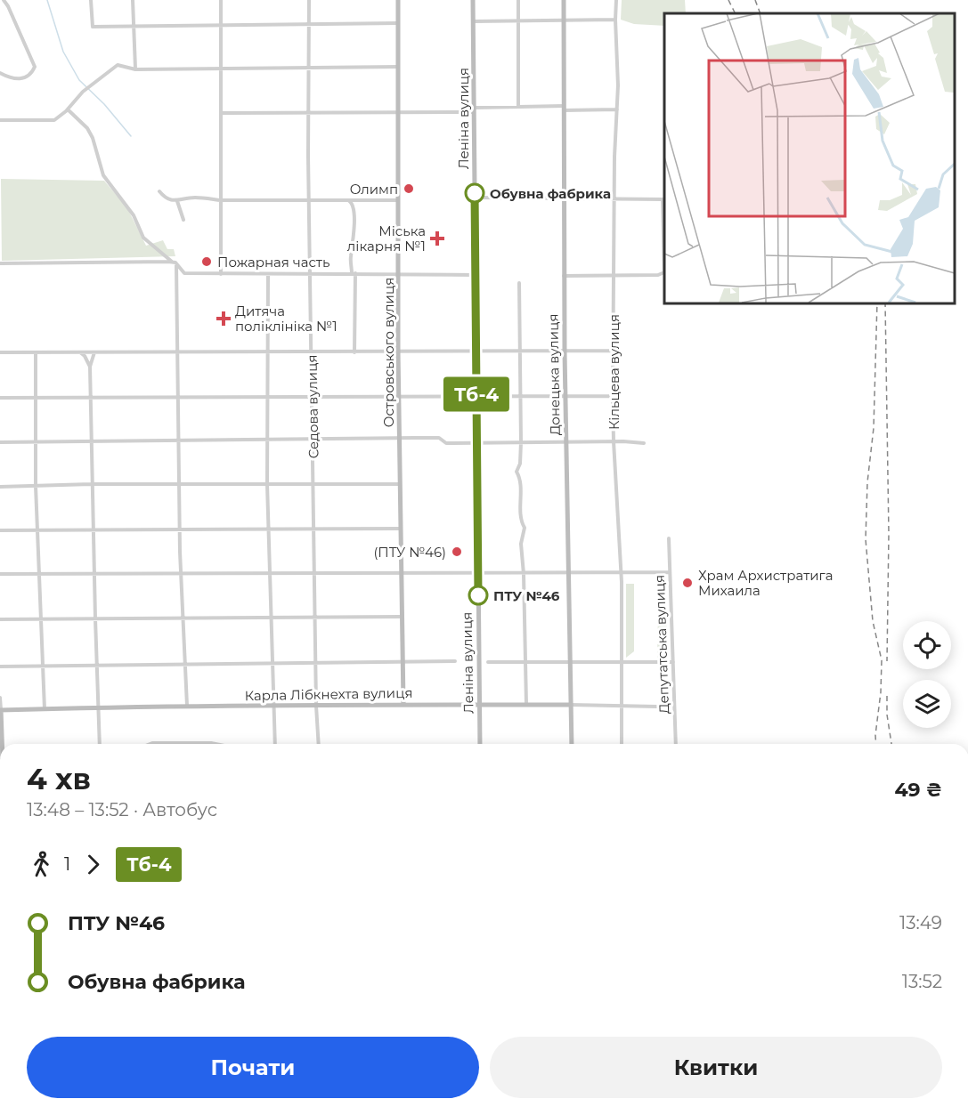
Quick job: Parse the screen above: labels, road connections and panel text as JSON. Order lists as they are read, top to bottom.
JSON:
{
  "streets": {
    "street": [
      "Леніна вулиця",
      "Островського вулиця",
      "Кільцева вулиця",
      "Донецька вулиця",
      "Седова вулиця",
      "Депутатська вулиця",
      "Карла Лібкнехта вулиця"
    ]
  },
  "crossings": [
    ["Леніна вулиця", "Карла Лібкнехта вулиця"],
    ["Островського вулиця", "Карла Лібкнехта вулиця"],
    ["Кільцева вулиця", "Карла Лібкнехта вулиця"],
    ["Донецька вулиця", "Карла Лібкнехта вулиця"],
    ["Седова вулиця", "Карла Лібкнехта вулиця"]
  ],
  "places": {
    "other": [
      "Олимп",
      "Обувна фабрика",
      "Пожарная часть",
      "(ПТУ №46)",
      "Храм Архистратига Михаила",
      "ПТУ №46"
    ],
    "health": ["Міська лікарня №1", "Дитяча поліклініка №1"]
  },
  "lines": ["bus line Тб-4"],
  "page": {
    "on_map": "Тб-4",
    "heading": ["4 хв", "13:48 – 13:52 · Автобус", "49 ₴"],
    "legs": ["1", "Тб-4"],
    "list": [
      {
        "name": "ПТУ №46",
        "value": "13:49"
      },
      {
        "name": "Обувна фабрика",
        "value": "13:52"
      }
    ],
    "buttons": ["Почати", "Квитки"]
  }
}
